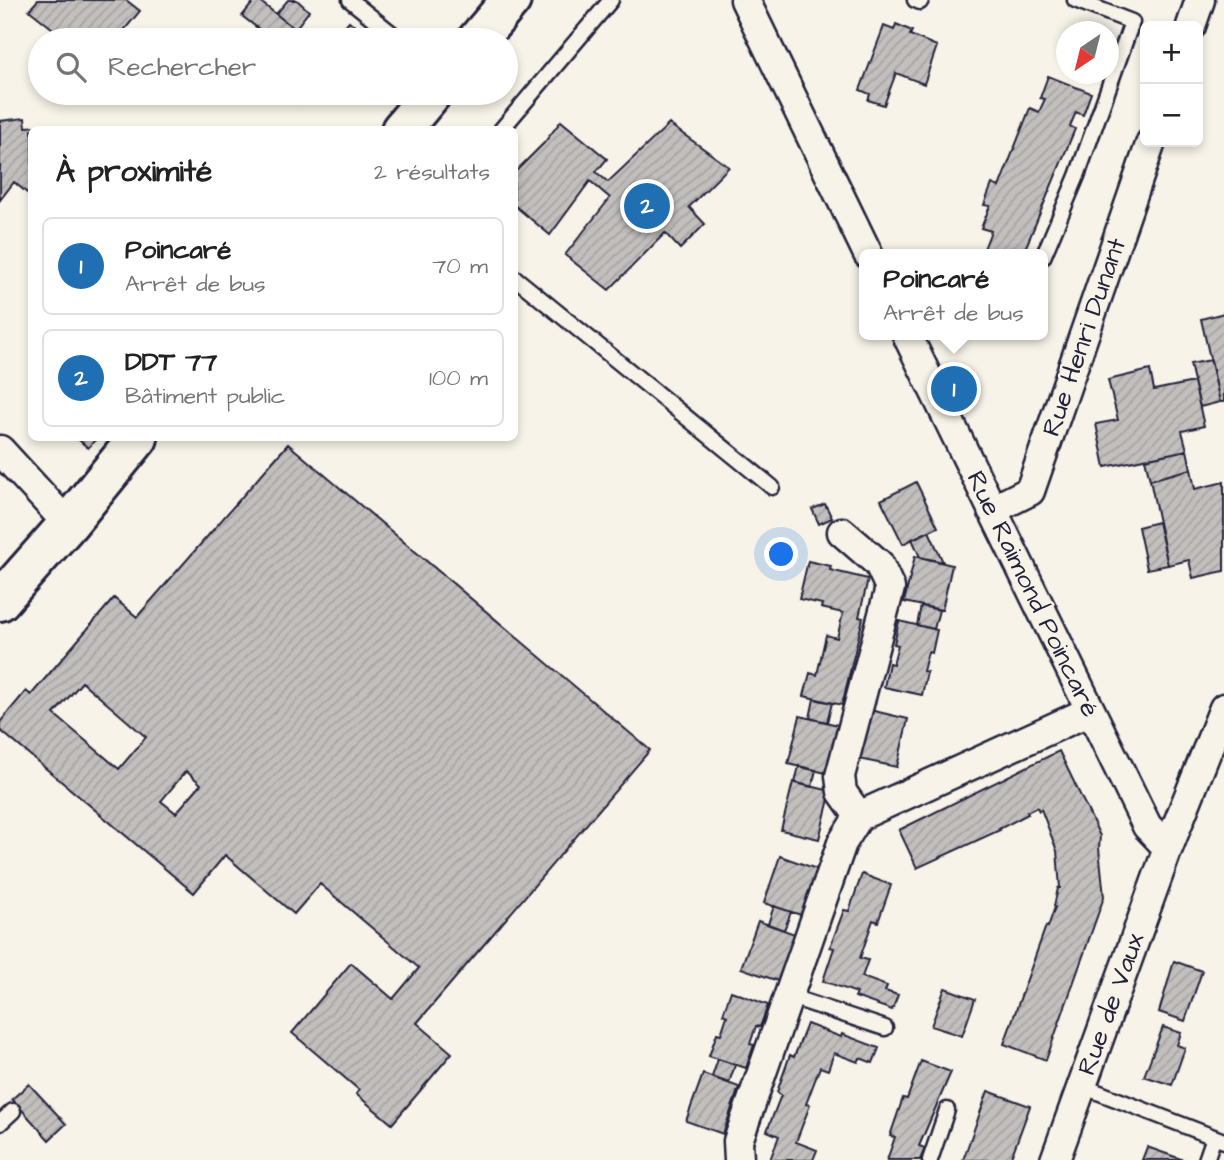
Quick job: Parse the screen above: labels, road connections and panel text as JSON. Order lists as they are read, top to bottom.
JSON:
{
  "streets": {
    "street": ["Rue Henri Dunant", "Rue Raimond Poincaré", "Rue de Vaux"]
  },
  "crossings": [
    ["Rue Henri Dunant", "Rue Raimond Poincaré"],
    ["Rue Raimond Poincaré", "Rue de Vaux"]
  ],
  "north": "bottom left",
  "page": {
    "map_buttons": ["+", "−"],
    "search": "Rechercher",
    "heading": ["À proximité", "2 résultats"],
    "pins": ["2", "1"],
    "list": [
      {
        "mark": "1",
        "name": "Poincaré",
        "note": "Arrêt de bus",
        "value": "70 m"
      },
      {
        "mark": "2",
        "name": "DDT 77",
        "note": "Bâtiment public",
        "value": "100 m"
      }
    ],
    "popup": ["Poincaré", "Arrêt de bus"]
  }
}
